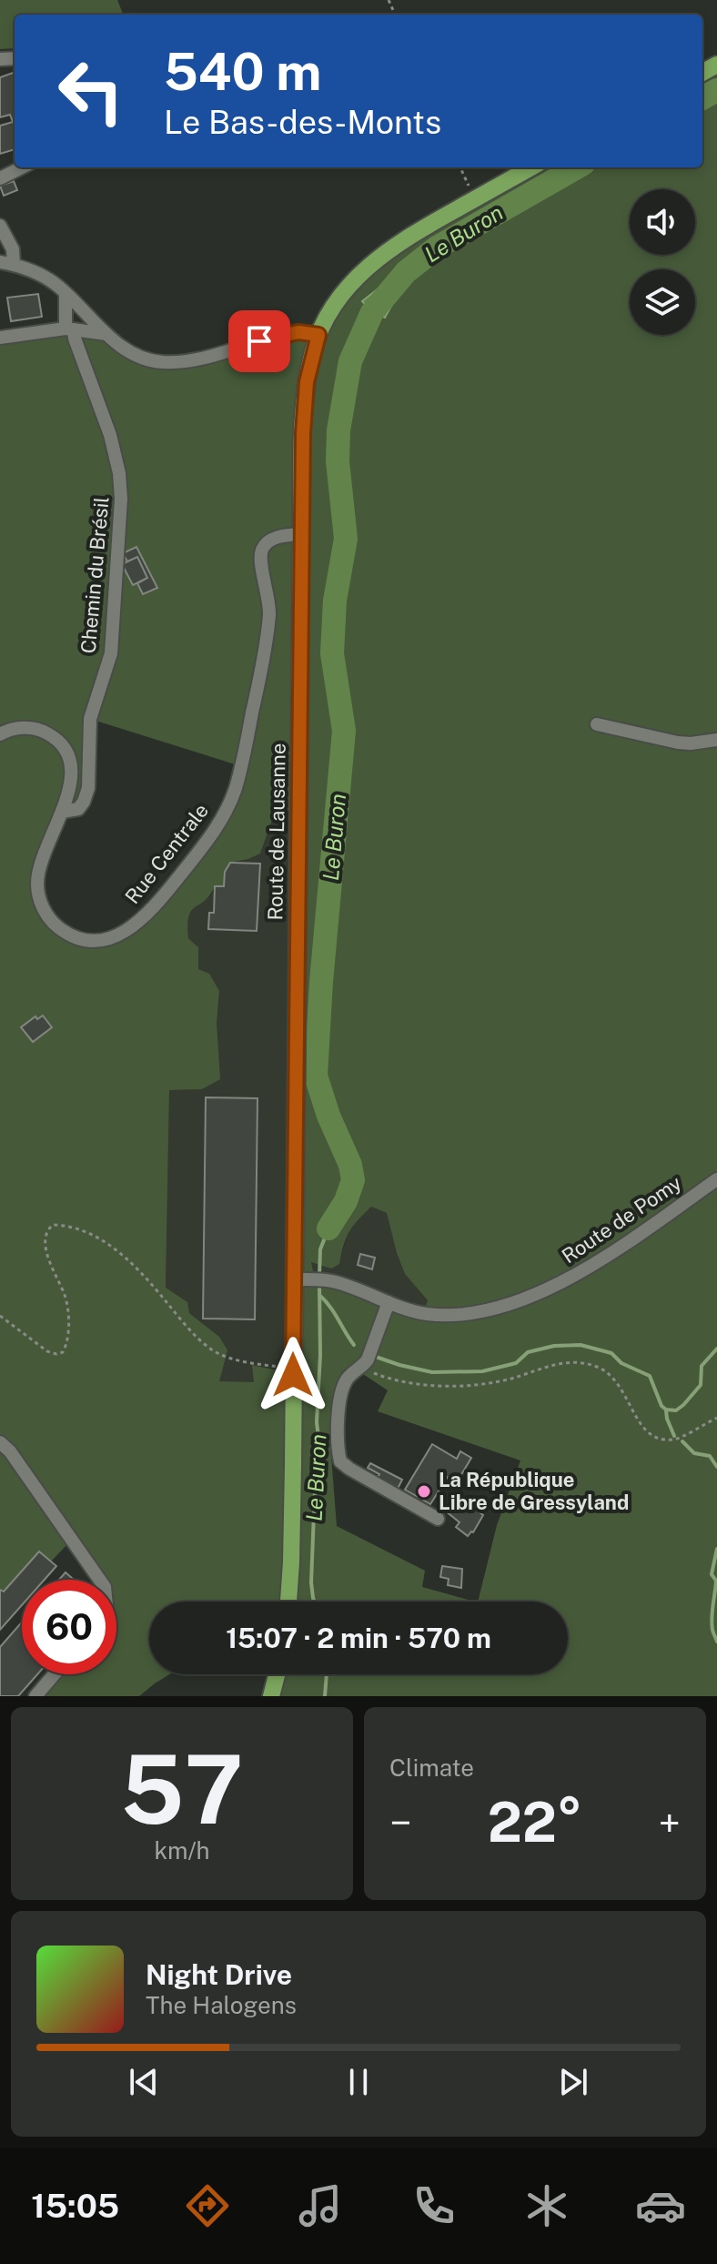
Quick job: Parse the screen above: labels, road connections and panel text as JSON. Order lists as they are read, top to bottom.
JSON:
{
  "streets": {
    "main road": ["Route de Lausanne"],
    "street": ["Chemin du Brésil", "Rue Centrale", "Route de Pomy"]
  },
  "crossings": [
    ["Chemin du Brésil", "Rue Centrale"],
    ["Route de Lausanne", "Rue Centrale"],
    ["Route de Lausanne", "Route de Pomy"]
  ],
  "water": ["Le Buron"],
  "places": ["La République Libre de Gressyland"],
  "page": {
    "turn": ["540 m", "Le Bas-des-Monts"],
    "limit": "60",
    "trip": "15:07 · 2 min · 570 m",
    "tile": [
      ["57", "km/h"],
      "Climate"
    ],
    "heat": ["−", "22°", "+"],
    "song": ["Night Drive", "The Halogens"],
    "tabs": "15:05"
  }
}
